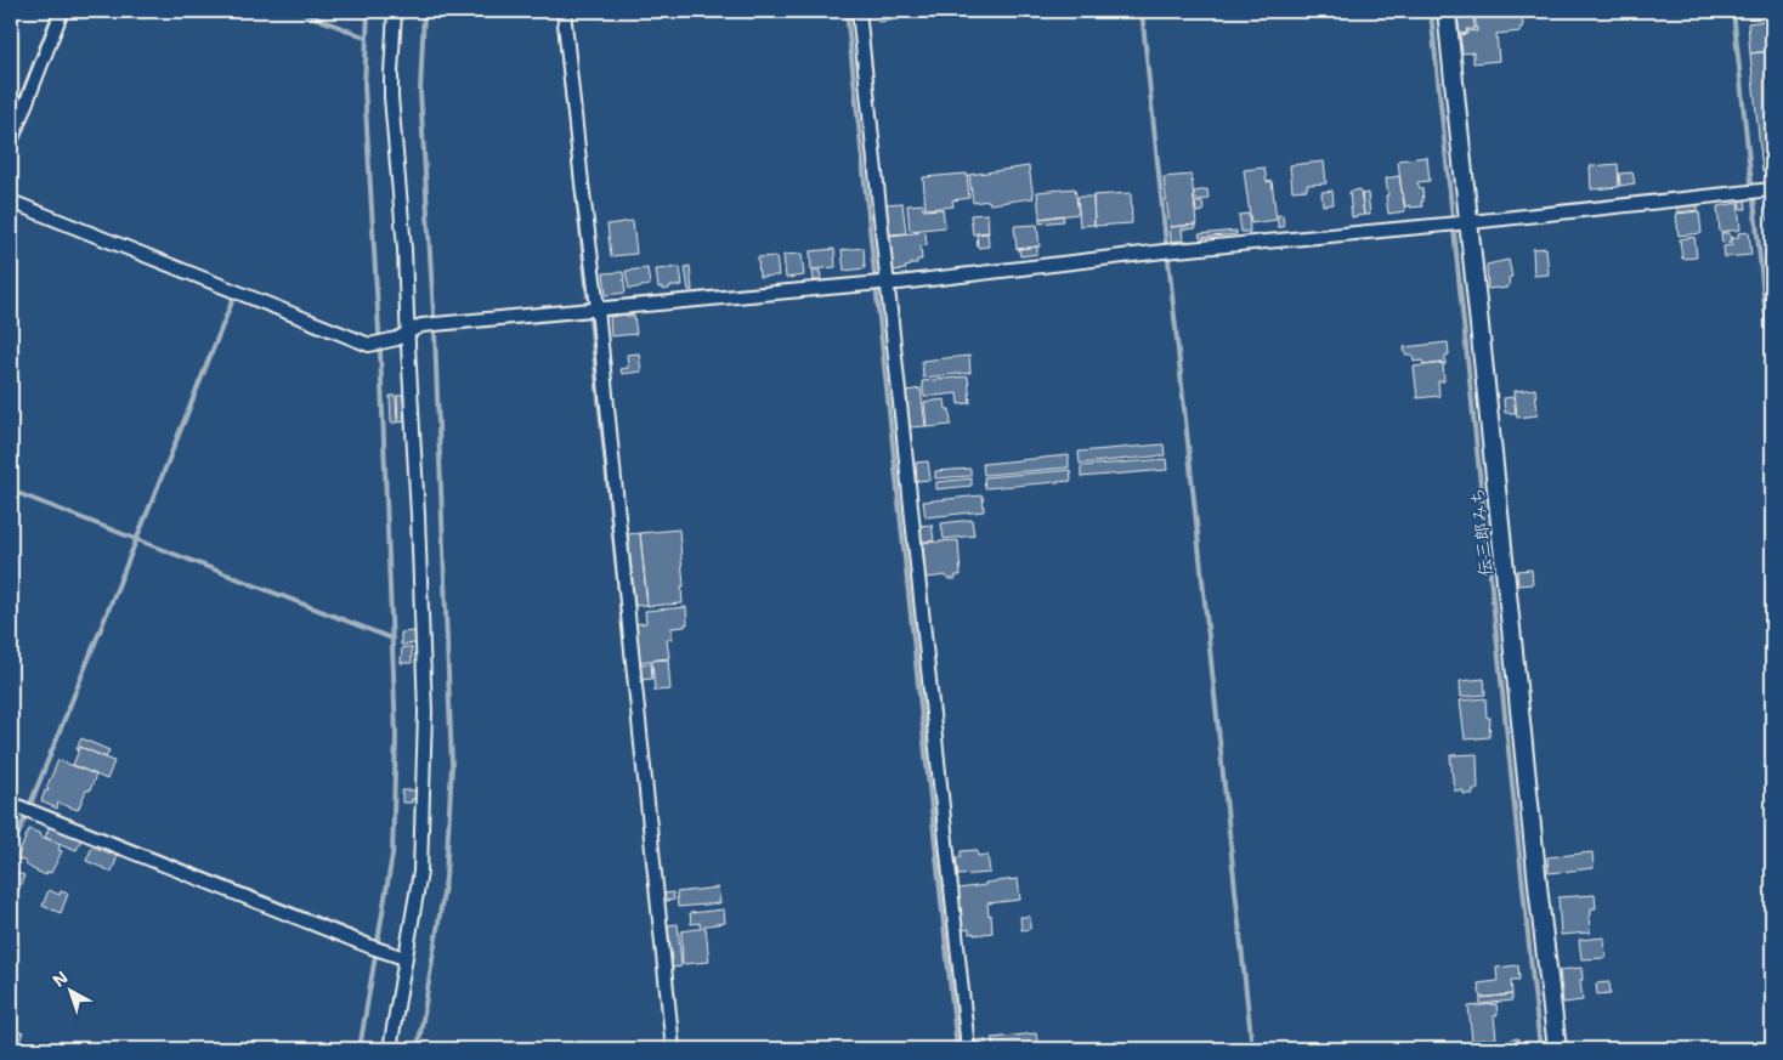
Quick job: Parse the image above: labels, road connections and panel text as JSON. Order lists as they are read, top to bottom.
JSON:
{
  "streets": {
    "street": ["伝三郎みち"]
  },
  "north": "top left"
}
